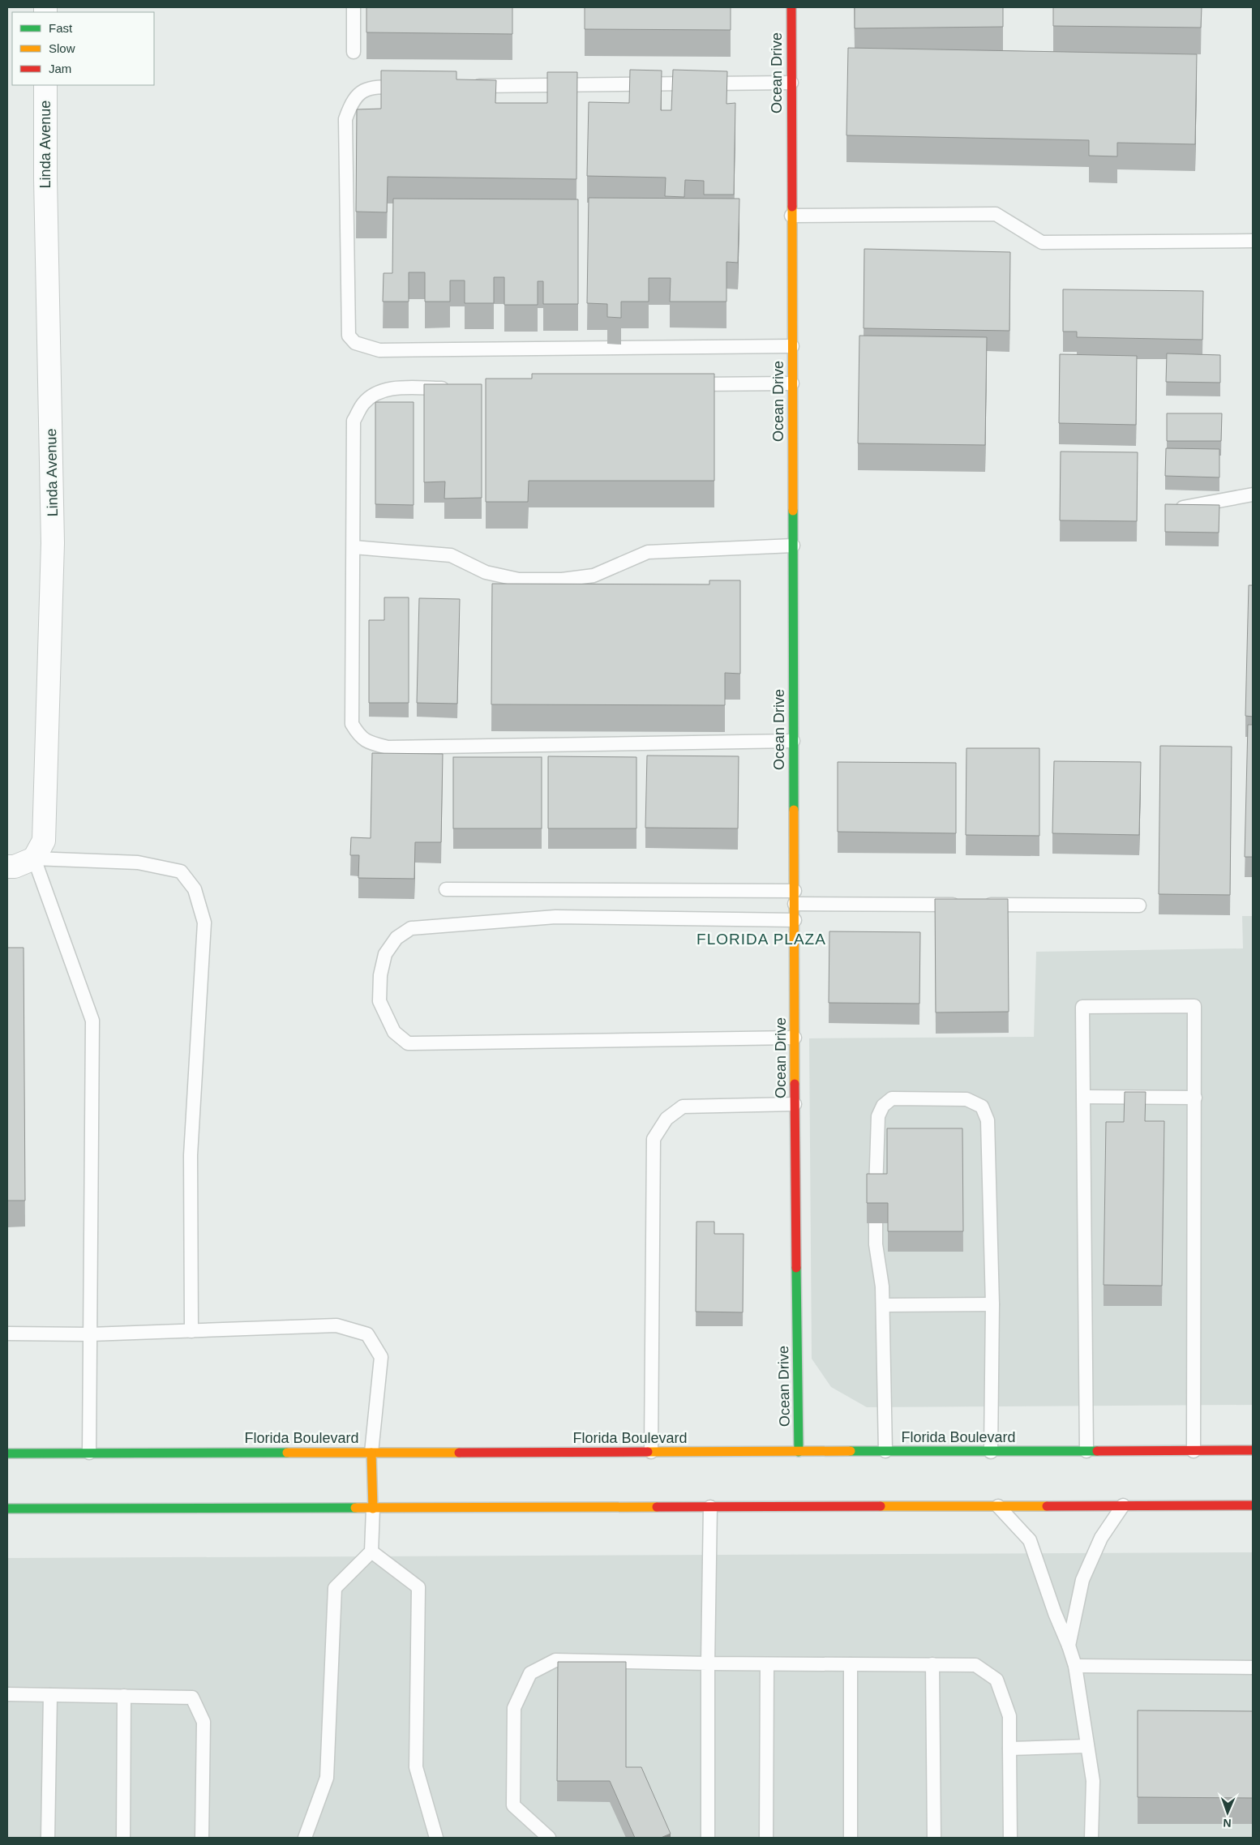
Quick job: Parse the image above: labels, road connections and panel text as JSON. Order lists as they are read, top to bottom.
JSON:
{
  "streets": {
    "main road": ["Ocean Drive", "Florida Boulevard"],
    "street": ["Linda Avenue"]
  },
  "crossings": [
    ["Ocean Drive", "Florida Boulevard"]
  ],
  "districts": ["FLORIDA PLAZA"],
  "legend": ["Fast", "Slow", "Jam"],
  "north": "bottom"
}
